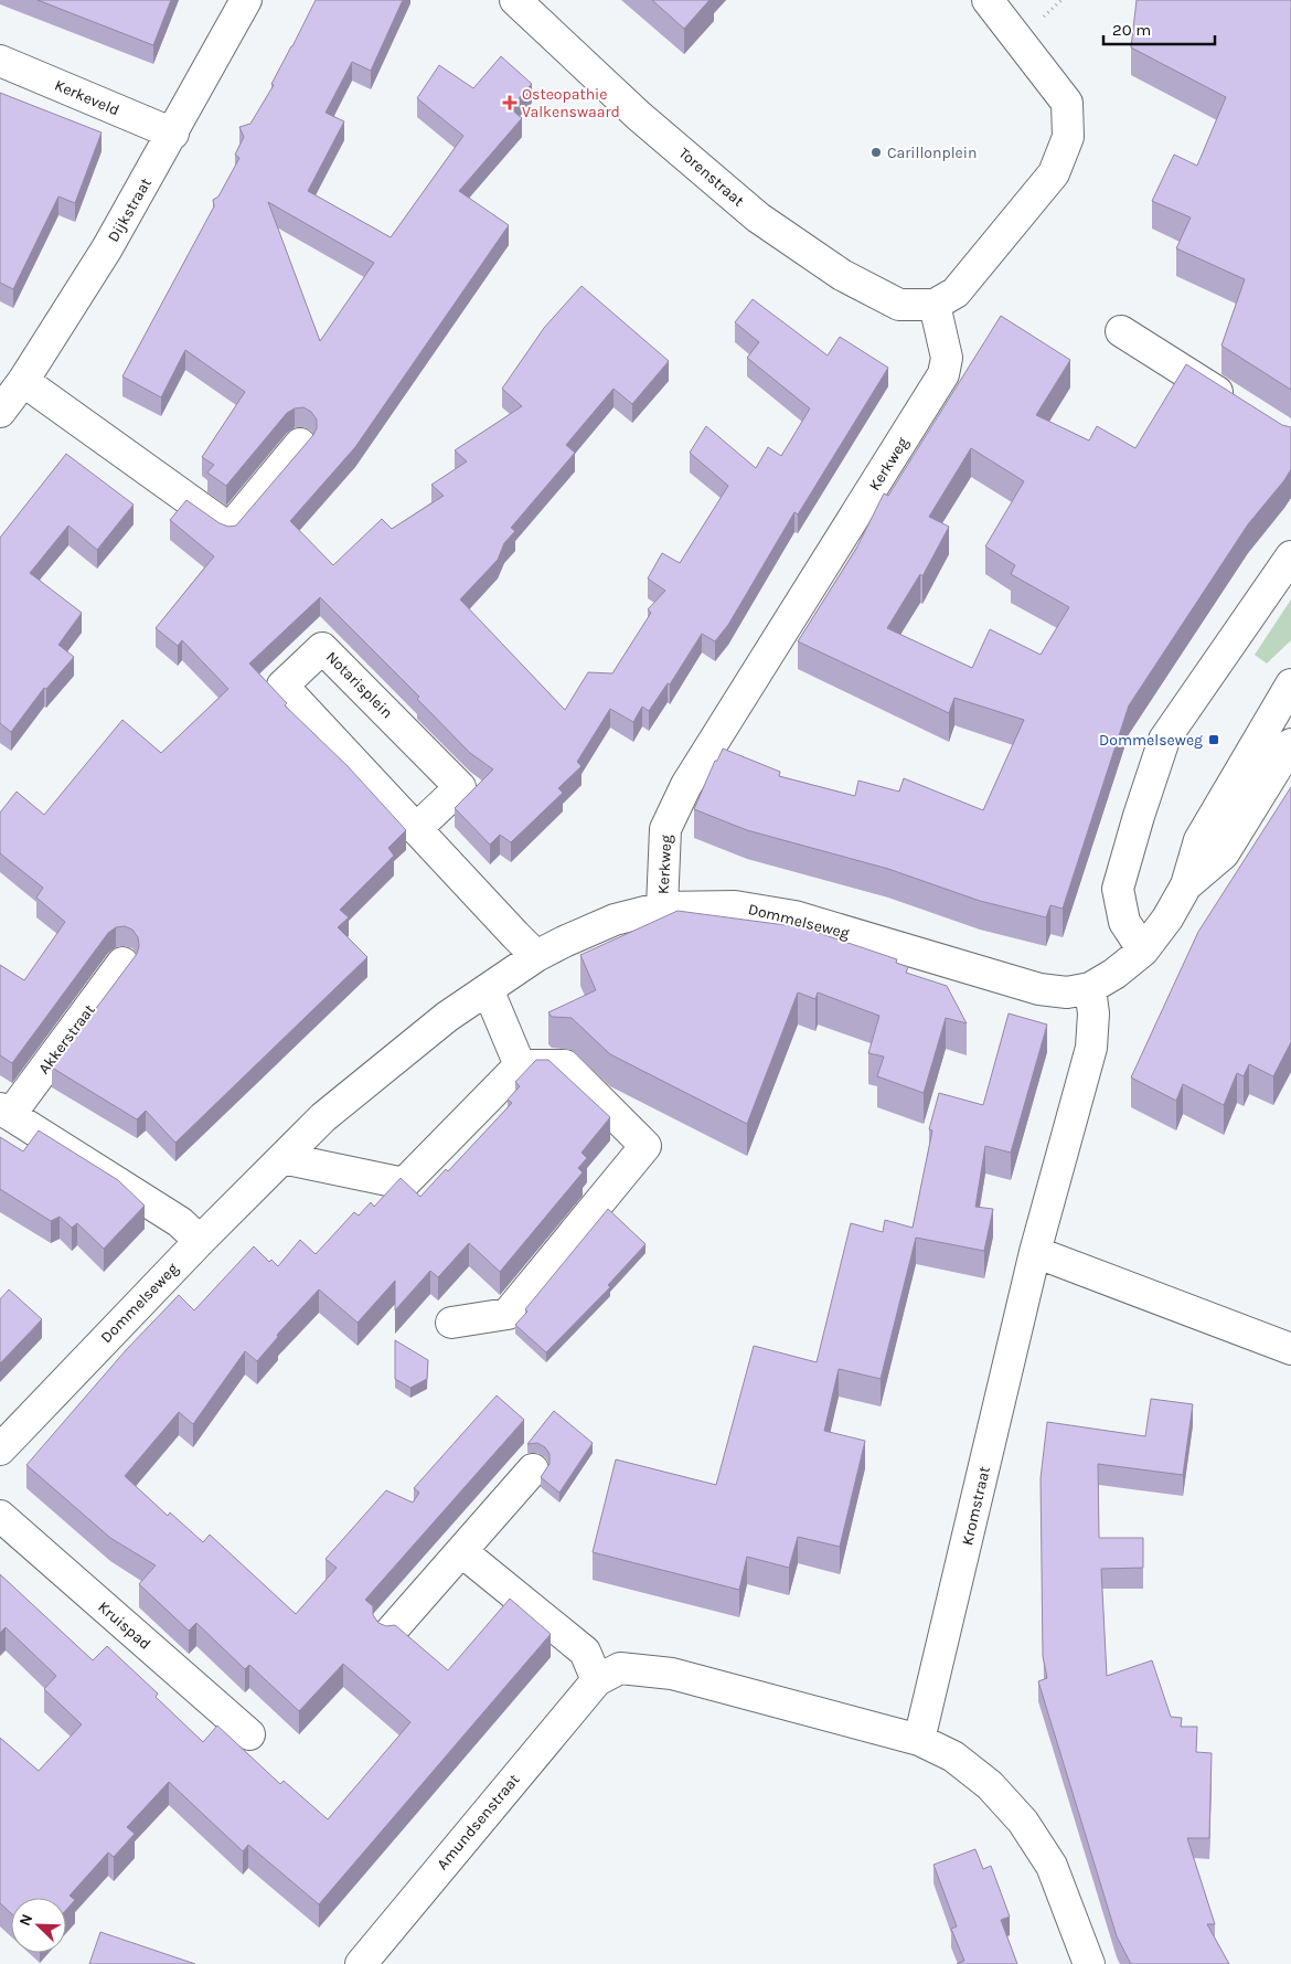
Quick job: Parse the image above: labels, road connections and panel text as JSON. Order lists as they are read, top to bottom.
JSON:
{
  "streets": {
    "street": [
      "Kerkeveld",
      "Torenstraat",
      "Dijkstraat",
      "Kerkweg",
      "Notarisplein",
      "Dommelseweg",
      "Akkerstraat",
      "Kromstraat",
      "Kruispad",
      "Amundsenstraat"
    ]
  },
  "crossings": [
    ["Kerkeveld", "Dijkstraat"],
    ["Torenstraat", "Kerkweg"],
    ["Kerkweg", "Dommelseweg"],
    ["Notarisplein", "Dommelseweg"],
    ["Dommelseweg", "Akkerstraat"],
    ["Dommelseweg", "Kromstraat"],
    ["Kromstraat", "Amundsenstraat"]
  ],
  "places": {
    "health": ["Osteopathie Valkenswaard"],
    "other": ["Carillonplein"],
    "transit": ["Dommelseweg"]
  },
  "scale_bar": "20 m",
  "north": "top left"
}
